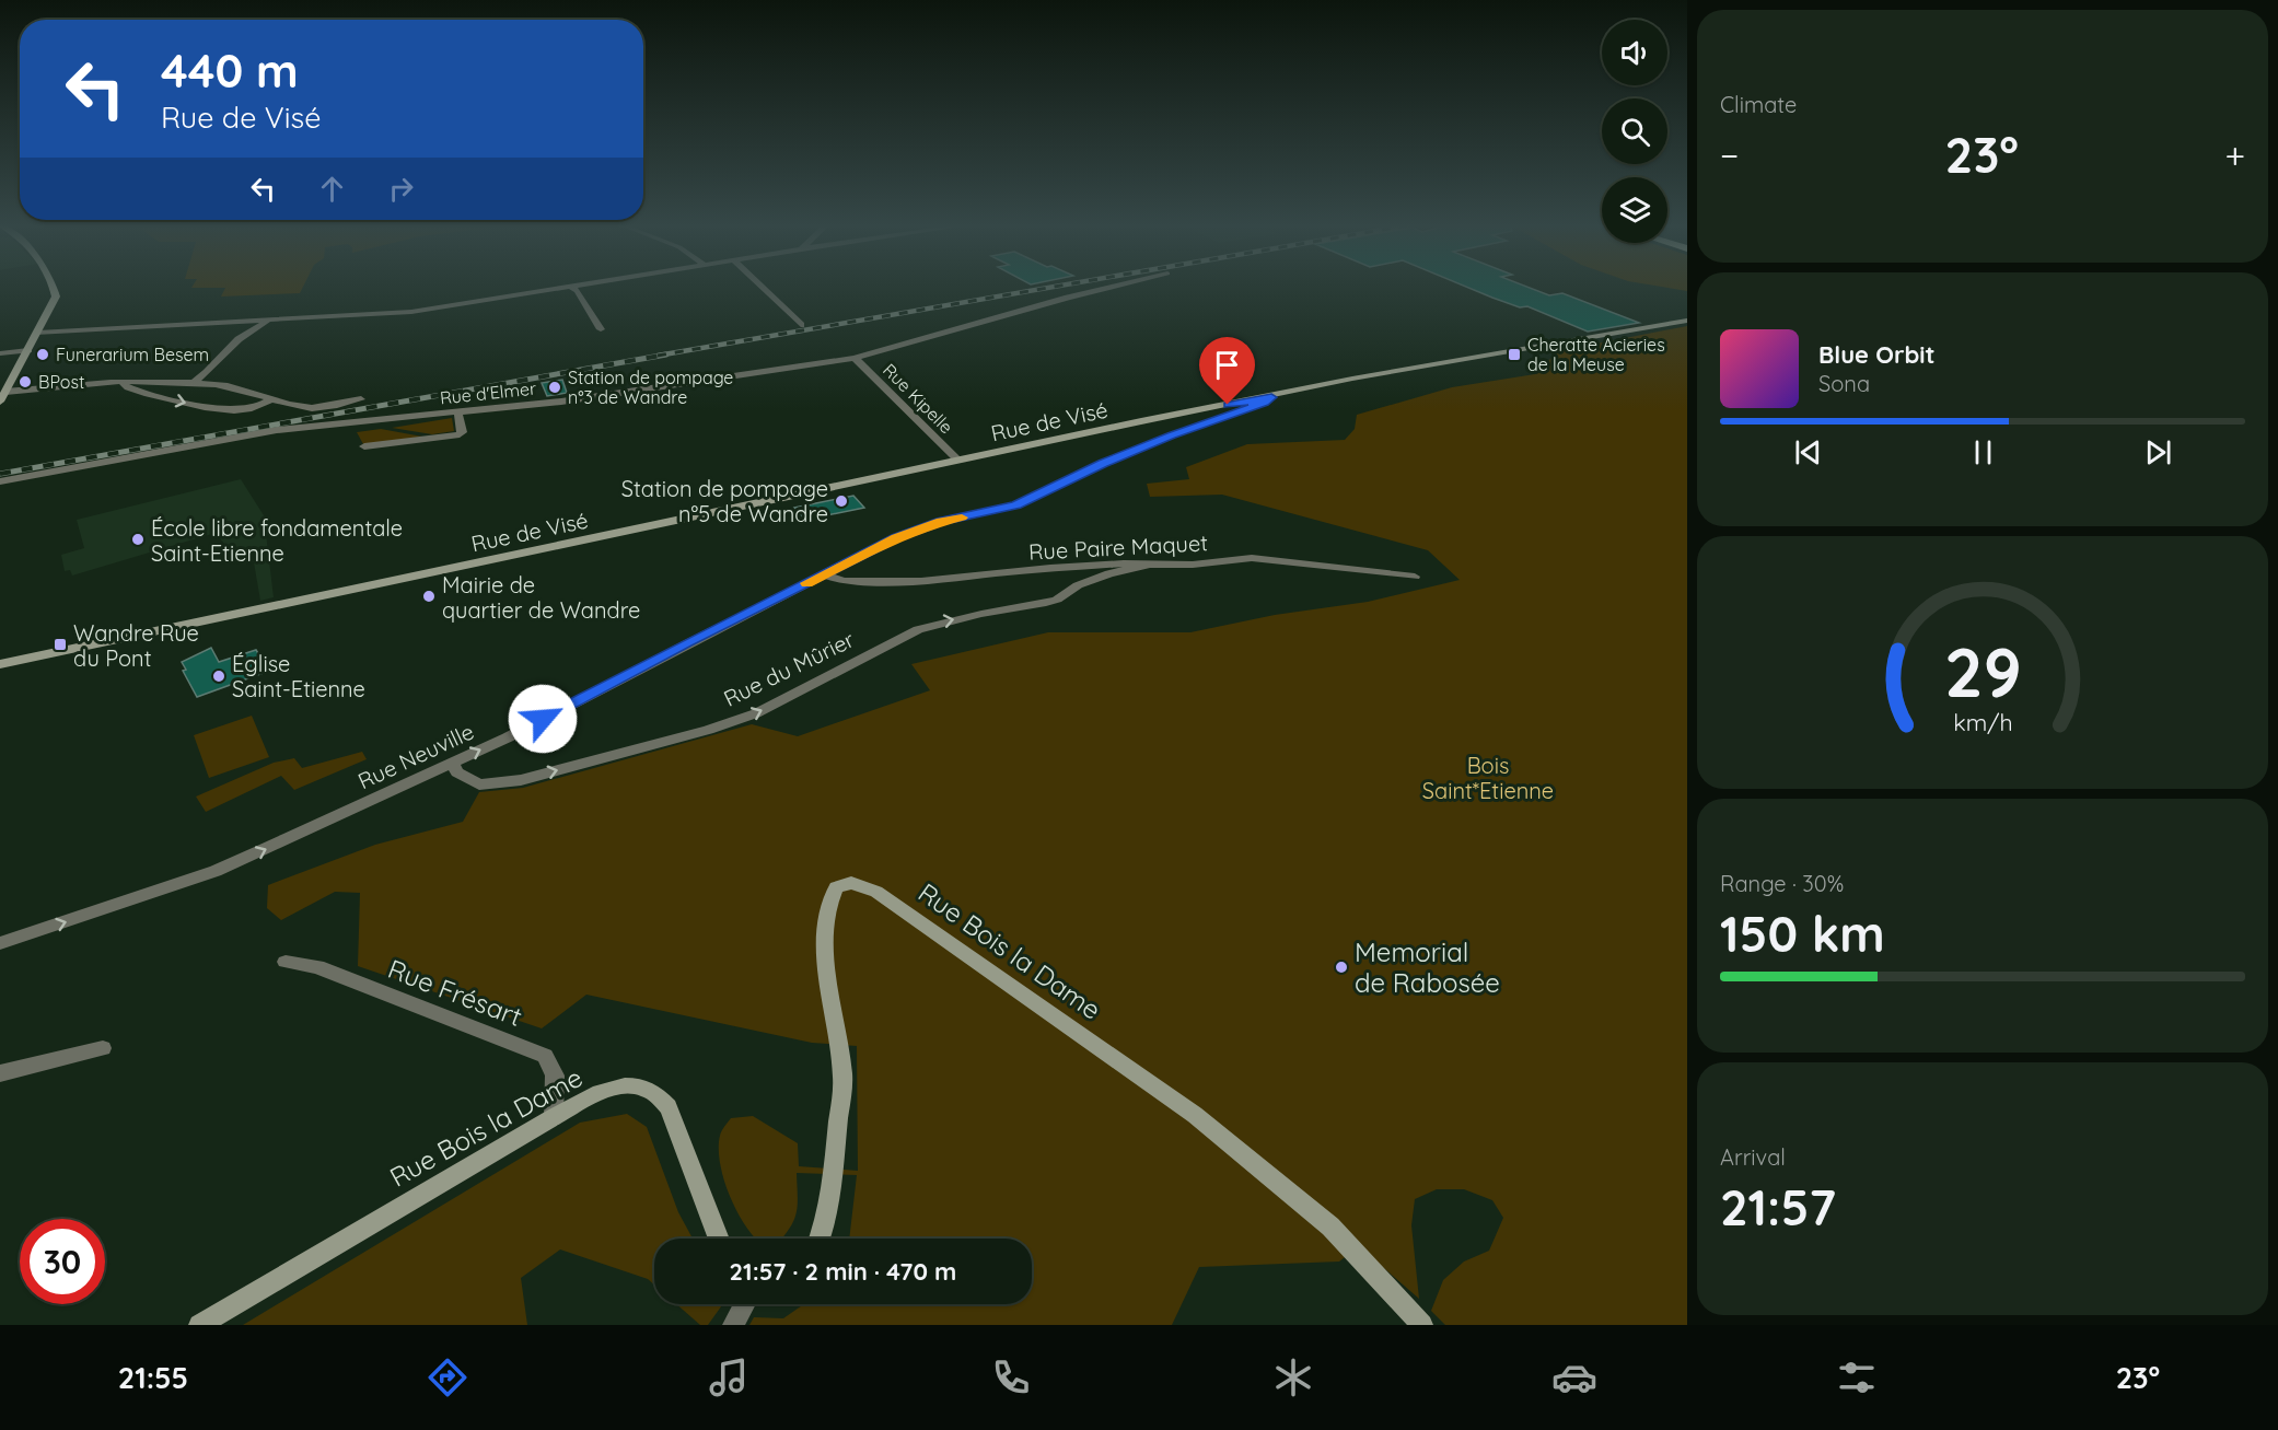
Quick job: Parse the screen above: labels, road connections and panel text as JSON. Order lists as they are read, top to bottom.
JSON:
{
  "streets": {
    "street": [
      "Rue d'Elmer",
      "Rue Kipelle",
      "Rue de Visé",
      "Rue Paire Maquet",
      "Rue du Mûrier",
      "Rue Neuville",
      "Rue Bois la Dame",
      "Rue Frésart"
    ]
  },
  "crossings": [
    ["Rue d'Elmer", "Rue Kipelle"],
    ["Rue Kipelle", "Rue de Visé"],
    ["Rue de Visé", "Rue Neuville"],
    ["Rue Paire Maquet", "Rue du Mûrier"],
    ["Rue Paire Maquet", "Rue Neuville"],
    ["Rue du Mûrier", "Rue Neuville"],
    ["Rue Bois la Dame", "Rue Frésart"]
  ],
  "one_way": ["Rue du Mûrier", "Rue Neuville"],
  "parks": ["Bois Saint*Etienne"],
  "places": {
    "other": [
      "Funerarium Besem",
      "BPost",
      "Station de pompage n°3 de Wandre",
      "Station de pompage n°5 de Wandre",
      "École libre fondamentale Saint-Etienne",
      "Mairie de quartier de Wandre",
      "Église Saint-Etienne",
      "Memorial de Rabosée"
    ],
    "transit": ["Cheratte Acieries de la Meuse", "Wandre Rue du Pont"]
  },
  "page": {
    "tile": [
      "Climate",
      ["Range · 30%", "150 km"],
      ["Arrival", "21:57"]
    ],
    "turn": ["440 m", "Rue de Visé"],
    "heat": ["−", "23°", "+"],
    "song": ["Blue Orbit", "Sona"],
    "limit": "30",
    "trip": "21:57 · 2 min · 470 m",
    "tabs": ["21:55", "23°"],
    "gauge": ["29", "km/h"]
  }
}
